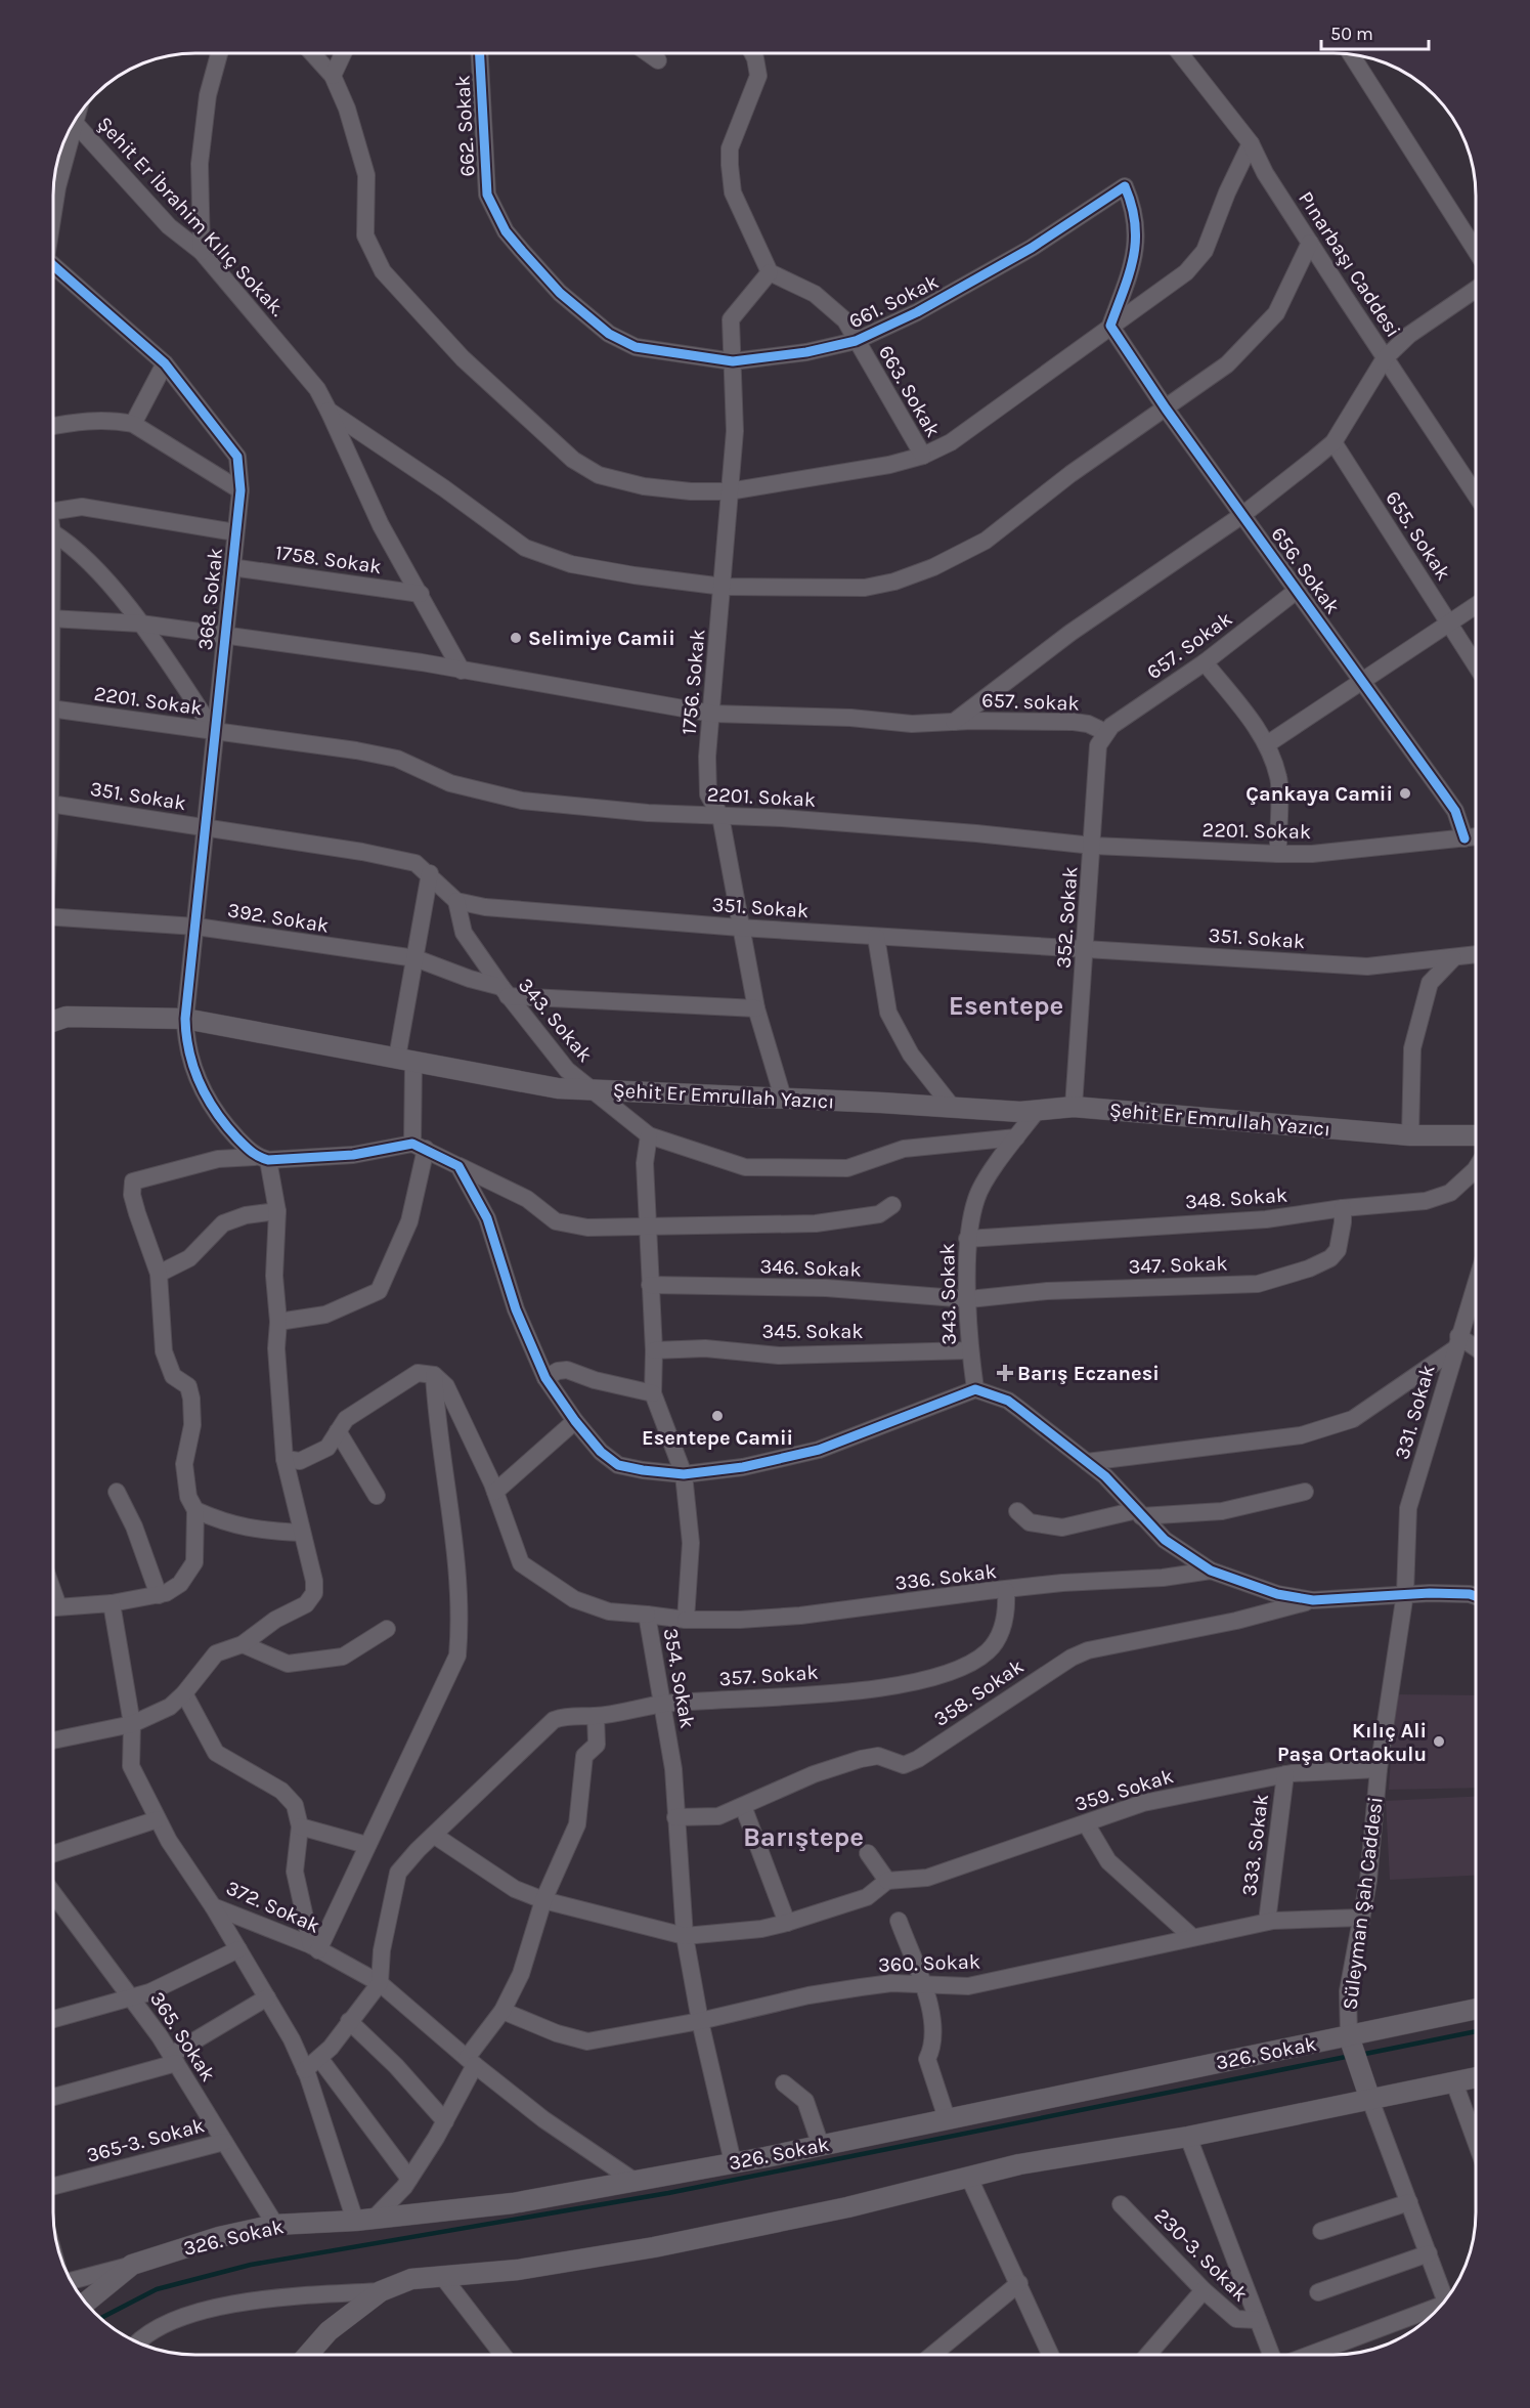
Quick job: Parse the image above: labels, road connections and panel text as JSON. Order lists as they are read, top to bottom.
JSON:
{
  "streets": {
    "street": [
      "662. Sokak",
      "Şehit Er İbrahim Kılıç Sokak.",
      "Pınarbaşı Caddesi",
      "661. Sokak",
      "663. Sokak",
      "655. Sokak",
      "1758. Sokak",
      "656. Sokak",
      "368. Sokak",
      "657. Sokak",
      "1756. Sokak",
      "2201. Sokak",
      "657. sokak",
      "351. Sokak",
      "392. Sokak",
      "352. Sokak",
      "343. Sokak",
      "Şehit Er Emrullah Yazıcı",
      "348. Sokak",
      "347. Sokak",
      "346. Sokak",
      "345. Sokak",
      "331. Sokak",
      "336. Sokak",
      "357. Sokak",
      "354. Sokak",
      "358. Sokak",
      "359. Sokak",
      "333. Sokak",
      "Süleyman Şah Caddesi",
      "372. Sokak",
      "360. Sokak",
      "365. Sokak",
      "326. Sokak",
      "365-3. Sokak",
      "230-3. Sokak"
    ]
  },
  "crossings": [
    ["662. Sokak", "661. Sokak"],
    ["Şehit Er İbrahim Kılıç Sokak.", "Pınarbaşı Caddesi"],
    ["Şehit Er İbrahim Kılıç Sokak.", "656. Sokak"],
    ["Şehit Er İbrahim Kılıç Sokak.", "1756. Sokak"],
    ["661. Sokak", "663. Sokak"],
    ["661. Sokak", "656. Sokak"],
    ["661. Sokak", "1756. Sokak"],
    ["663. Sokak", "1756. Sokak"],
    ["1758. Sokak", "368. Sokak"],
    ["656. Sokak", "657. Sokak"],
    ["656. Sokak", "2201. Sokak"],
    ["368. Sokak", "2201. Sokak"],
    ["368. Sokak", "657. sokak"],
    ["368. Sokak", "351. Sokak"],
    ["368. Sokak", "392. Sokak"],
    ["368. Sokak", "Şehit Er Emrullah Yazıcı"],
    ["657. Sokak", "657. sokak"],
    ["657. Sokak", "352. Sokak"],
    ["1756. Sokak", "2201. Sokak"],
    ["1756. Sokak", "657. sokak"],
    ["1756. Sokak", "351. Sokak"],
    ["1756. Sokak", "392. Sokak"],
    ["1756. Sokak", "Şehit Er Emrullah Yazıcı"],
    ["2201. Sokak", "352. Sokak"],
    ["657. sokak", "352. Sokak"],
    ["351. Sokak", "352. Sokak"],
    ["351. Sokak", "343. Sokak"],
    ["392. Sokak", "343. Sokak"],
    ["352. Sokak", "Şehit Er Emrullah Yazıcı"],
    ["343. Sokak", "Şehit Er Emrullah Yazıcı"],
    ["343. Sokak", "348. Sokak"],
    ["343. Sokak", "347. Sokak"],
    ["343. Sokak", "346. Sokak"],
    ["343. Sokak", "345. Sokak"],
    ["343. Sokak", "354. Sokak"],
    ["348. Sokak", "347. Sokak"],
    ["347. Sokak", "346. Sokak"],
    ["346. Sokak", "354. Sokak"],
    ["345. Sokak", "354. Sokak"],
    ["331. Sokak", "Süleyman Şah Caddesi"],
    ["336. Sokak", "357. Sokak"],
    ["336. Sokak", "354. Sokak"],
    ["357. Sokak", "354. Sokak"],
    ["357. Sokak", "372. Sokak"],
    ["354. Sokak", "358. Sokak"],
    ["354. Sokak", "360. Sokak"],
    ["354. Sokak", "326. Sokak"],
    ["359. Sokak", "333. Sokak"],
    ["359. Sokak", "Süleyman Şah Caddesi"],
    ["333. Sokak", "360. Sokak"],
    ["Süleyman Şah Caddesi", "360. Sokak"],
    ["Süleyman Şah Caddesi", "326. Sokak"],
    ["372. Sokak", "326. Sokak"],
    ["365. Sokak", "326. Sokak"],
    ["365. Sokak", "365-3. Sokak"]
  ],
  "districts": ["Esentepe", "Barıştepe"],
  "places": {
    "other": [
      "Selimiye Camii",
      "Çankaya Camii",
      "Esentepe Camii",
      "Kılıç Ali Paşa Ortaokulu"
    ],
    "health": ["Barış Eczanesi"]
  },
  "scale_bar": "50 m"
}
